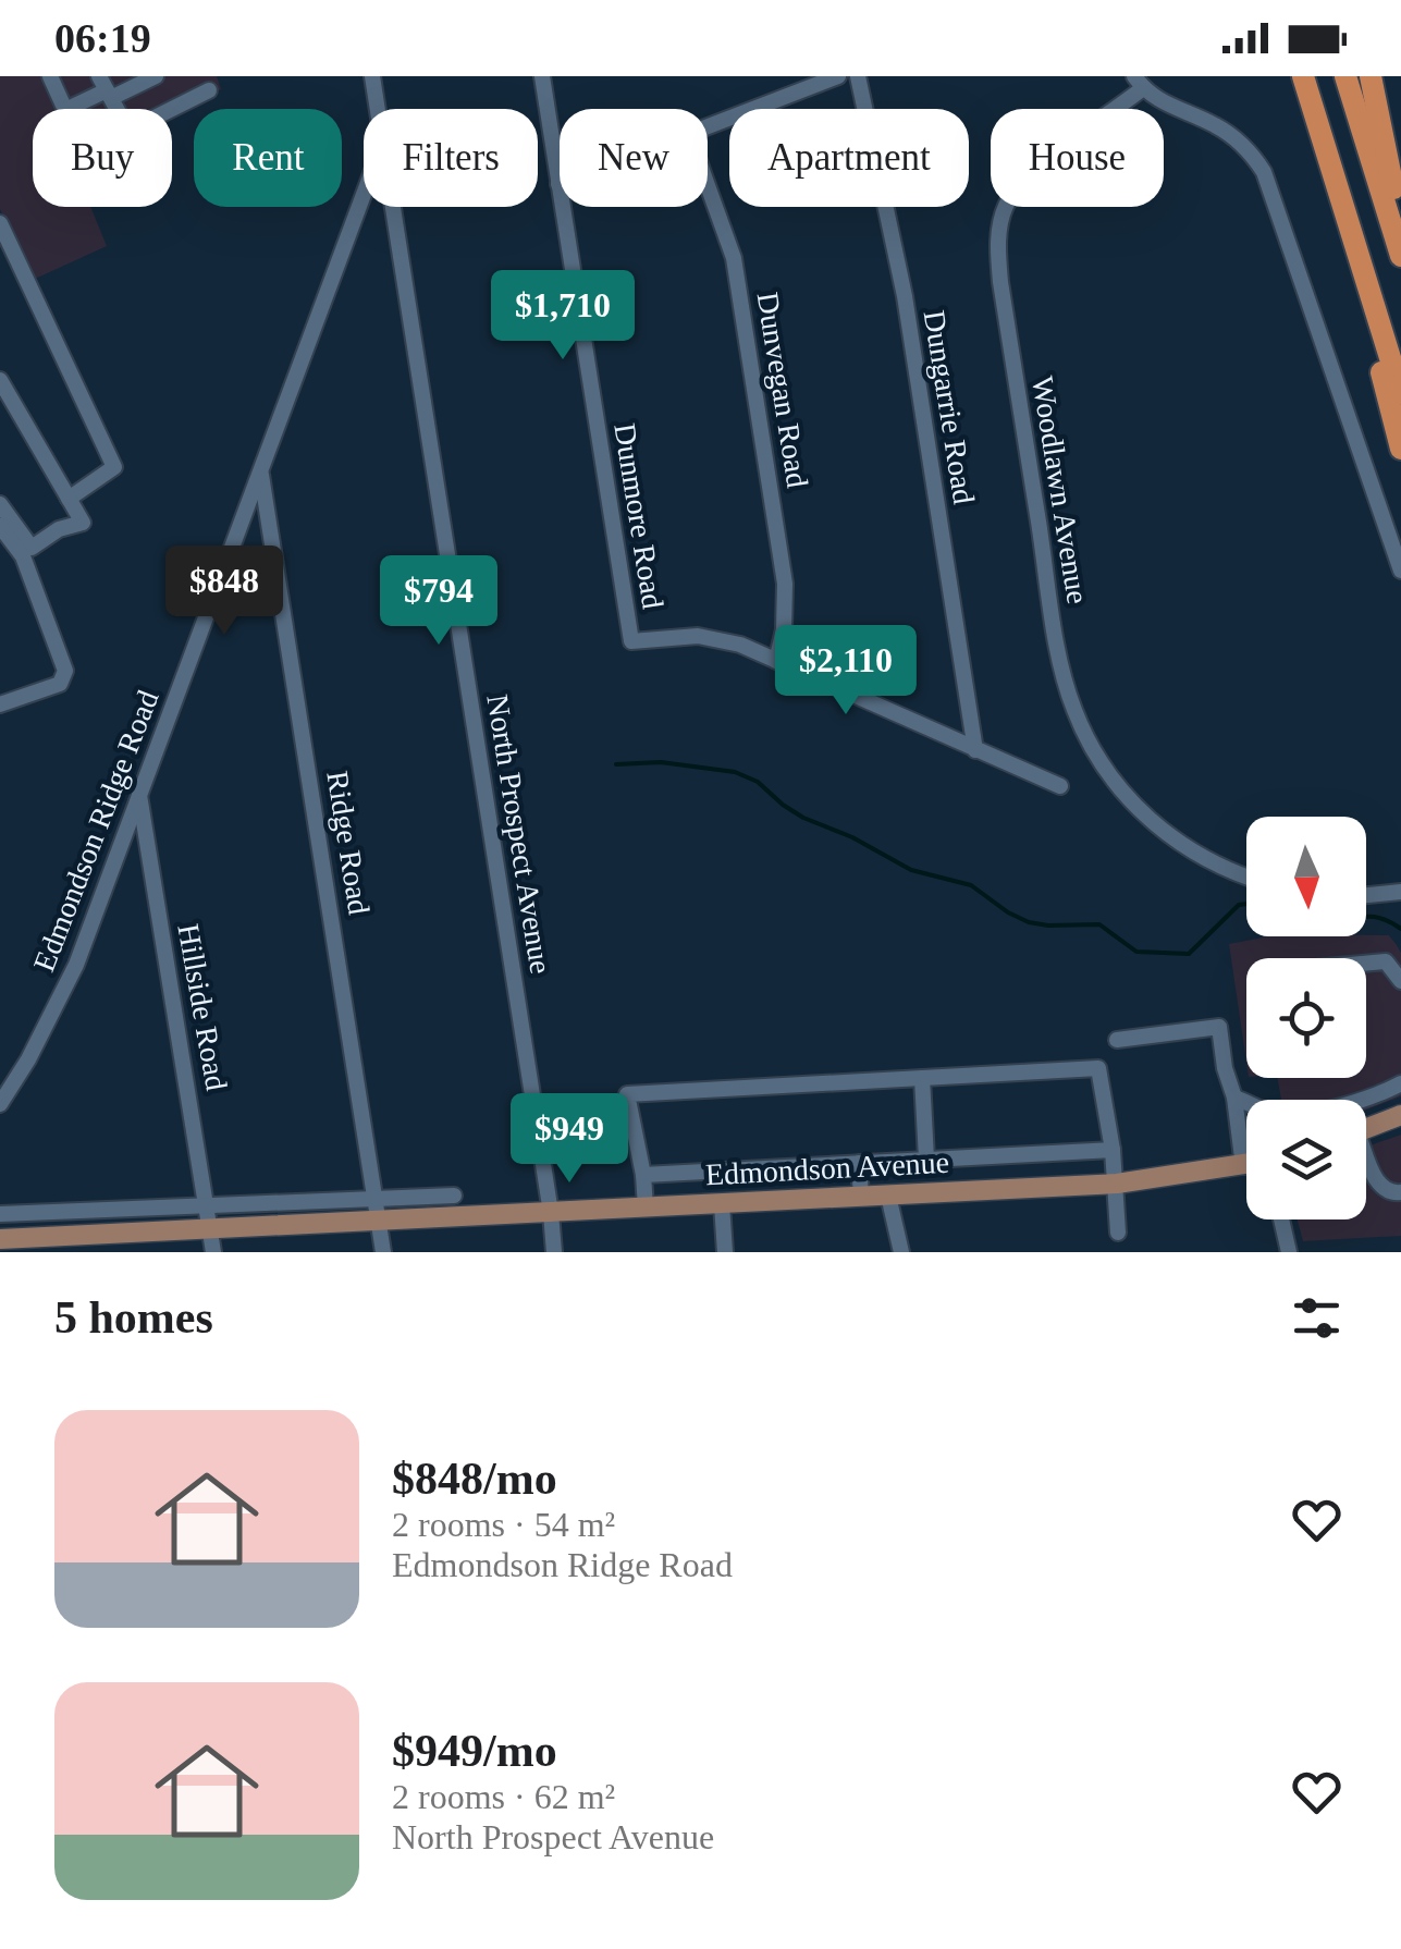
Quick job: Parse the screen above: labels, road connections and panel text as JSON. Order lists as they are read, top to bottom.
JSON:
{
  "streets": {
    "main road": ["Edmondson Avenue"],
    "street": [
      "Dunvegan Road",
      "Dungarrie Road",
      "Woodlawn Avenue",
      "Dunmore Road",
      "Edmondson Ridge Road",
      "North Prospect Avenue",
      "Ridge Road",
      "Hillside Road"
    ]
  },
  "crossings": [
    ["Dunvegan Road", "Dunmore Road"],
    ["Edmondson Ridge Road", "Ridge Road"],
    ["Edmondson Ridge Road", "Hillside Road"],
    ["North Prospect Avenue", "Edmondson Avenue"],
    ["Ridge Road", "Edmondson Avenue"],
    ["Hillside Road", "Edmondson Avenue"]
  ],
  "north": "bottom",
  "page": {
    "status": "06:19",
    "chip": [
      "Buy",
      "Rent",
      "Filters",
      "New",
      "Apartment",
      "House"
    ],
    "price": [
      "$1,710",
      "$848",
      "$794",
      "$2,110",
      "$949"
    ],
    "heading": "5 homes",
    "list": [
      {
        "name": "$848/mo",
        "note": "2 rooms · 54 m² · Edmondson Ridge Road"
      },
      {
        "name": "$949/mo",
        "note": "2 rooms · 62 m² · North Prospect Avenue"
      }
    ]
  }
}
